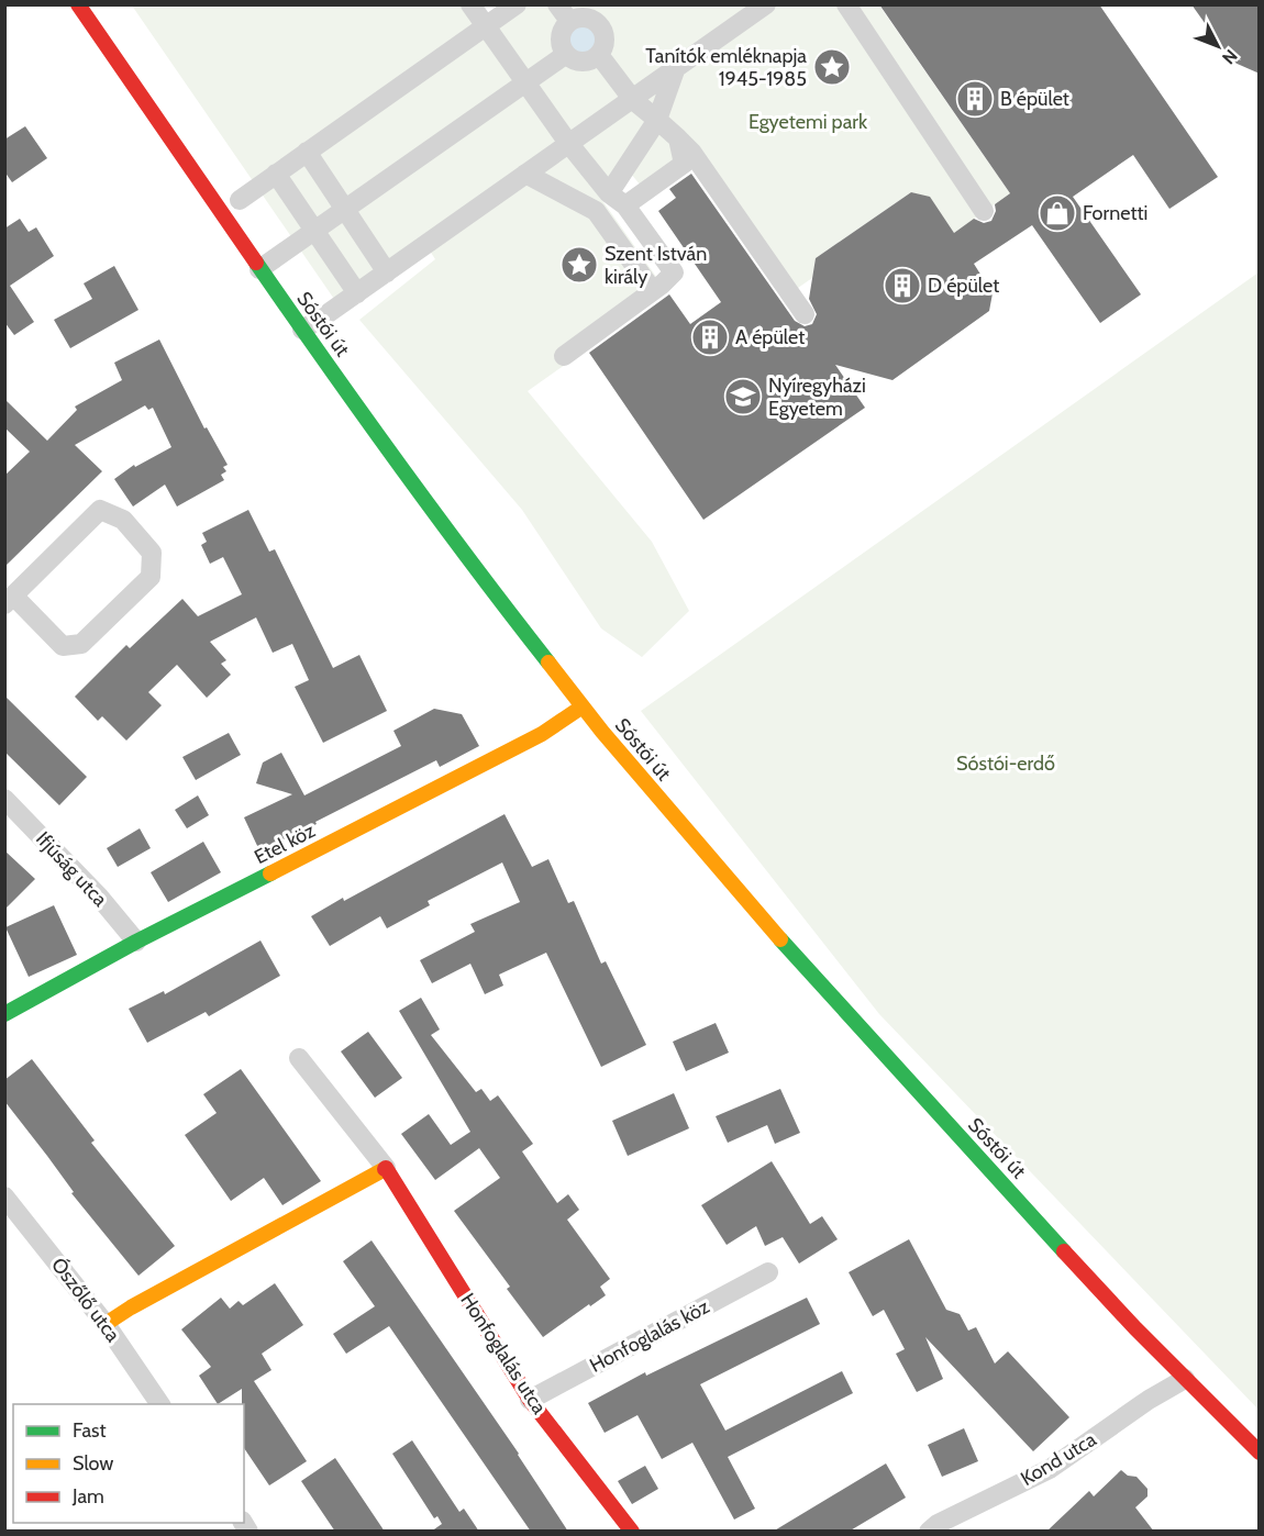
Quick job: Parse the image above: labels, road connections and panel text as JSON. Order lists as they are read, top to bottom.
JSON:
{
  "streets": {
    "main road": ["Sóstói út", "Etel köz", "Honfoglalás utca"],
    "street": [
      "Ifjúság utca",
      "Ószőlő utca",
      "Honfoglalás köz",
      "Kond utca"
    ]
  },
  "crossings": [
    ["Sóstói út", "Etel köz"],
    ["Sóstói út", "Kond utca"],
    ["Etel köz", "Ifjúság utca"],
    ["Honfoglalás köz", "Honfoglalás utca"]
  ],
  "parks": ["Egyetemi park", "Sóstói-erdő"],
  "places": {
    "place": ["Tanítók emléknapja 1945-1985", "Szent István király"],
    "building": ["B épület", "D épület", "A épület"],
    "shop": ["Fornetti"],
    "school or university": ["Nyíregyházi Egyetem"]
  },
  "legend": ["Fast", "Slow", "Jam"],
  "north": "bottom right"
}
